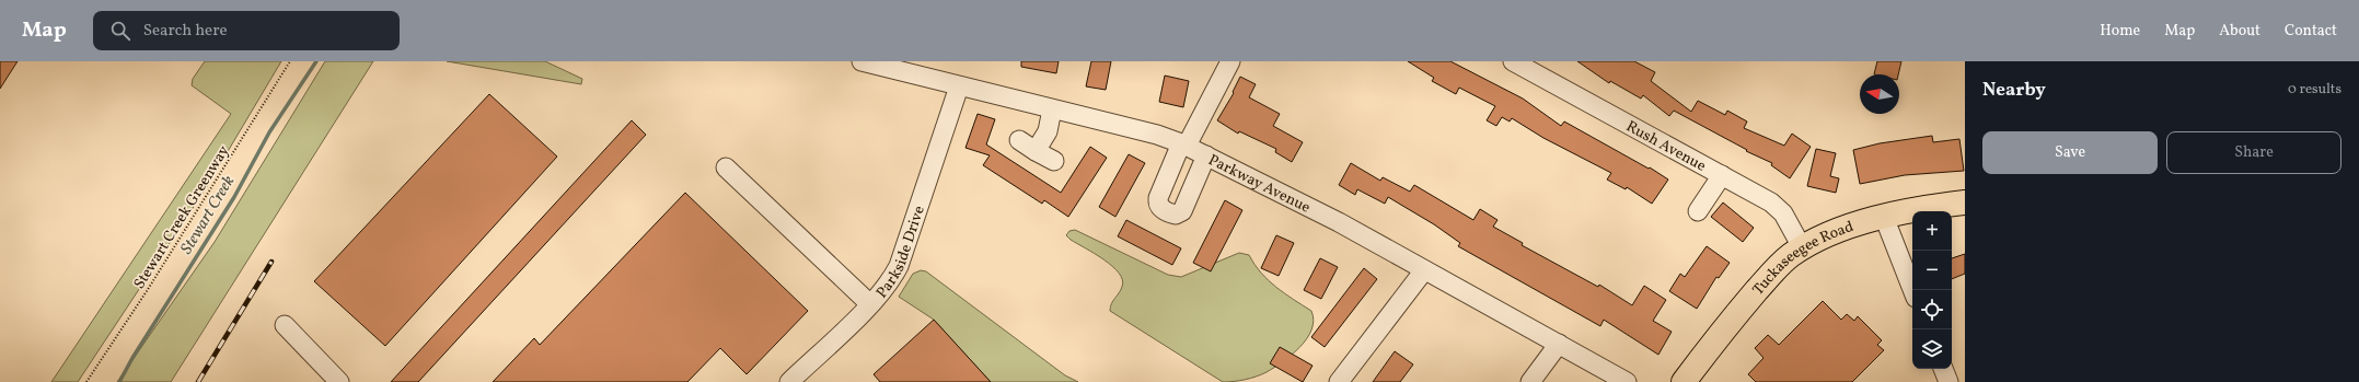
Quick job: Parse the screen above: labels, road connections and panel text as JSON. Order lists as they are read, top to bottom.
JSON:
{
  "streets": {
    "main road": ["Tuckaseegee Road"],
    "street": ["Rush Avenue", "Parkway Avenue", "Parkside Drive"],
    "path": ["Stewart Creek Greenway"]
  },
  "crossings": [
    ["Rush Avenue", "Tuckaseegee Road"],
    ["Parkway Avenue", "Parkside Drive"]
  ],
  "water": ["Stewart Creek"],
  "north": "left",
  "page": {
    "header": "Map",
    "search": "Search here",
    "nav": [
      "Home",
      "Map",
      "About",
      "Contact"
    ],
    "heading": ["Nearby", "0 results"],
    "buttons": ["Save", "Share"],
    "map_buttons": ["+", "−"]
  }
}
